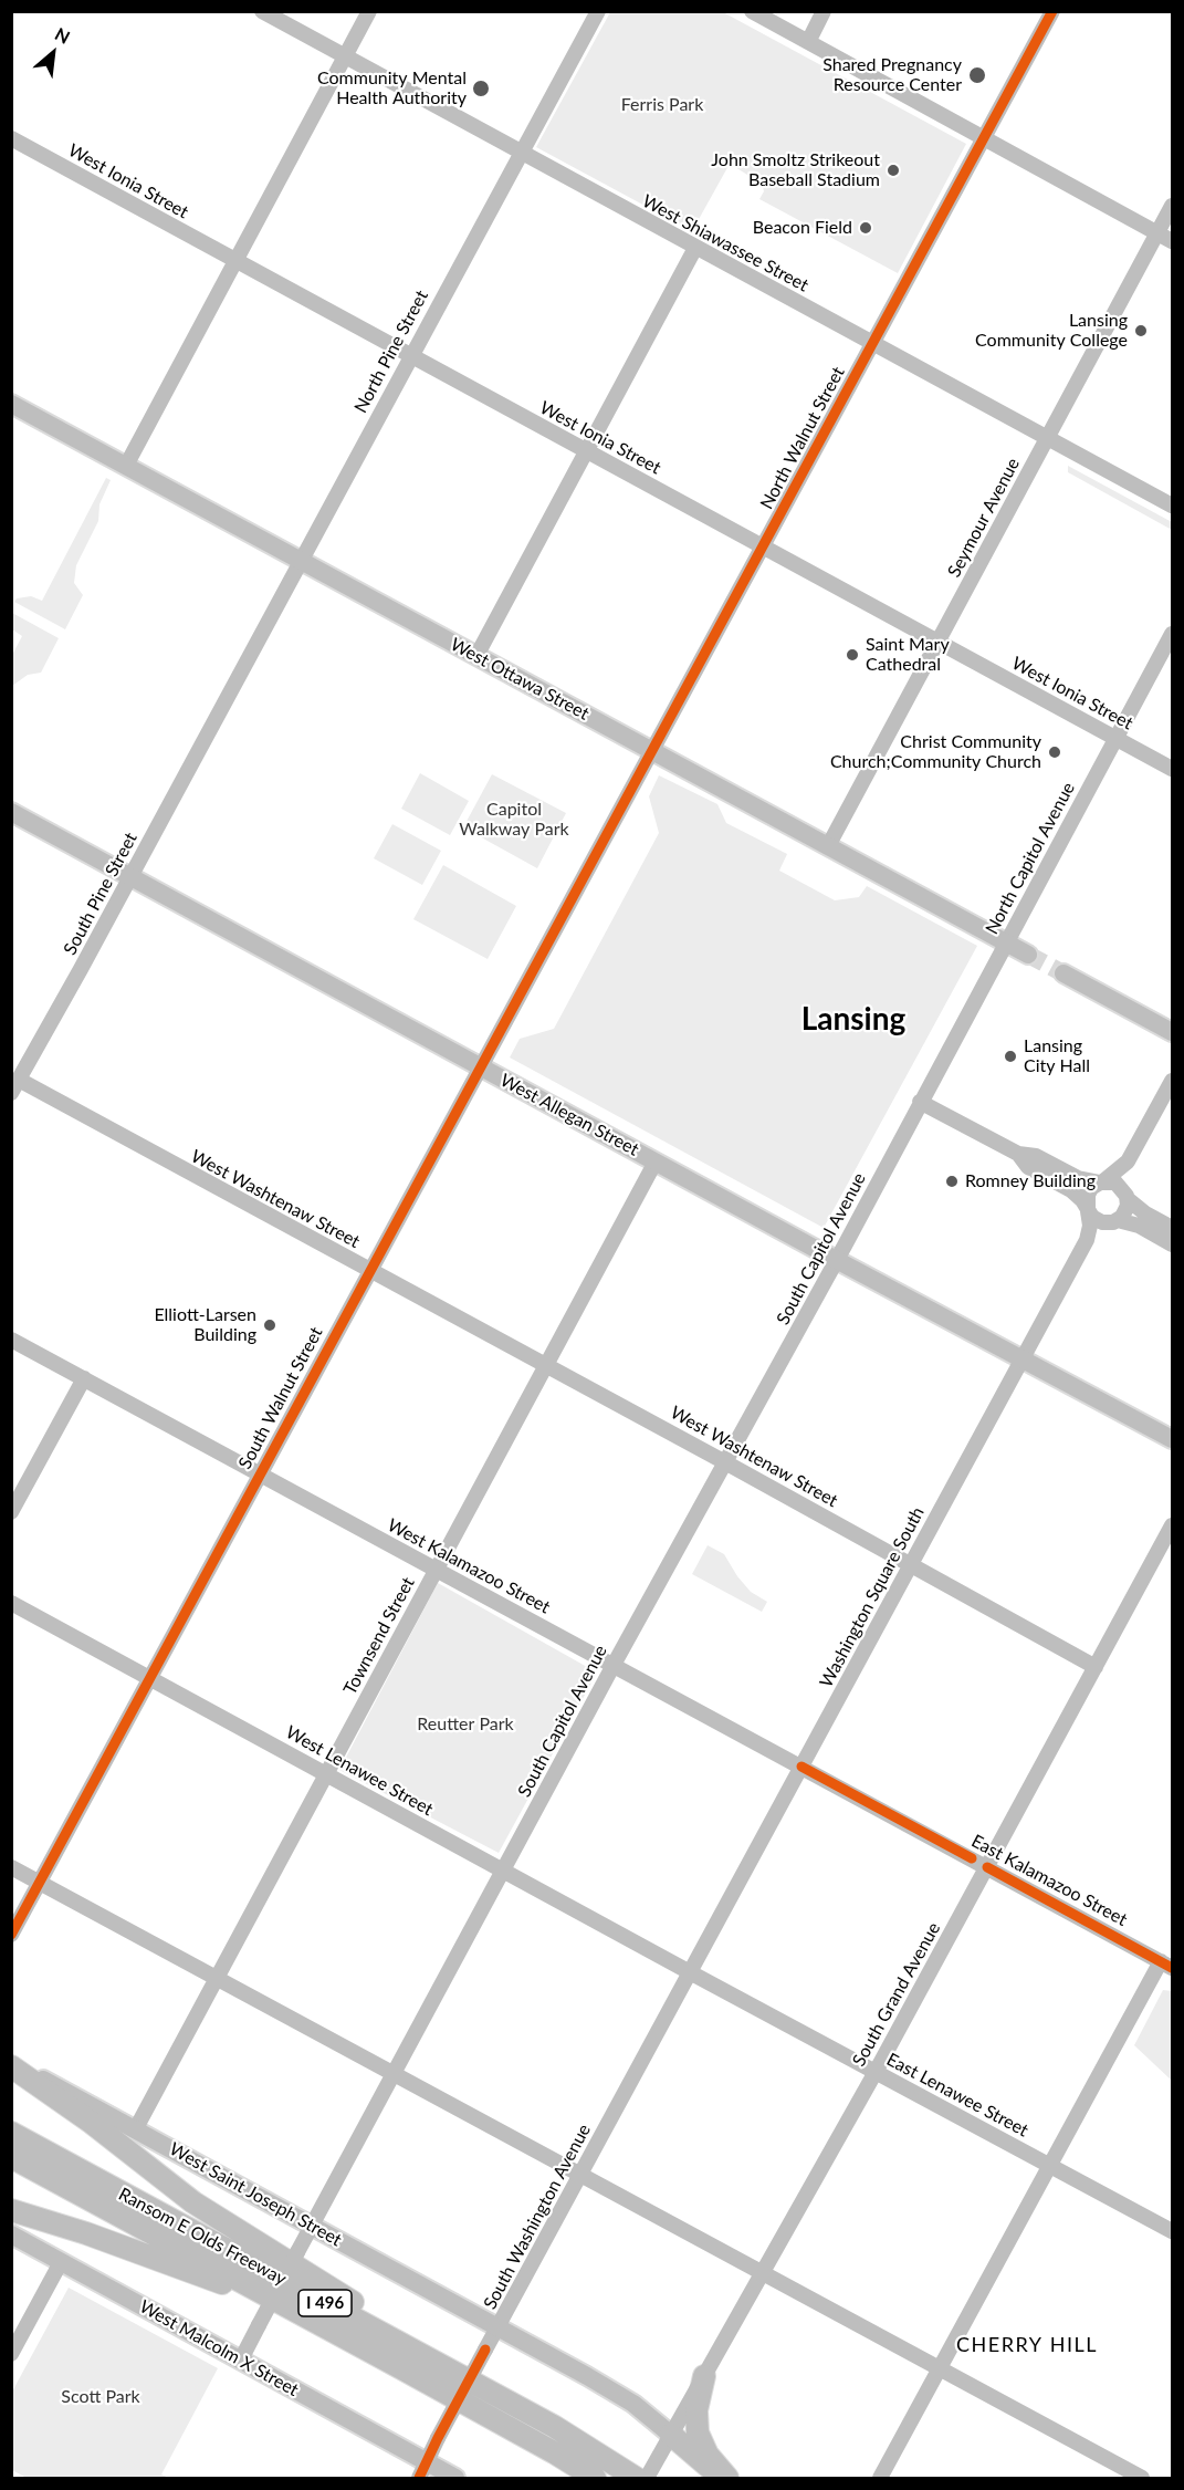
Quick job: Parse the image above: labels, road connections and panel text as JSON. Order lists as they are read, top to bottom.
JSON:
{
  "streets": {
    "highway": ["Ransom E Olds Freeway", "I 496"],
    "main road": [
      "West Ottawa Street",
      "West Allegan Street",
      "West Saint Joseph Street",
      "West Malcolm X Street"
    ],
    "street": [
      "West Ionia Street",
      "West Shiawassee Street",
      "North Pine Street",
      "North Walnut Street",
      "Seymour Avenue",
      "North Capitol Avenue",
      "South Pine Street",
      "West Washtenaw Street",
      "South Capitol Avenue",
      "South Walnut Street",
      "West Kalamazoo Street",
      "Washington Square South",
      "Townsend Street",
      "West Lenawee Street",
      "East Kalamazoo Street",
      "South Grand Avenue",
      "East Lenawee Street",
      "South Washington Avenue"
    ]
  },
  "crossings": [
    ["West Ionia Street", "North Pine Street"],
    ["West Ionia Street", "North Walnut Street"],
    ["West Ionia Street", "Seymour Avenue"],
    ["West Ionia Street", "North Capitol Avenue"],
    ["West Shiawassee Street", "North Pine Street"],
    ["West Shiawassee Street", "North Walnut Street"],
    ["West Shiawassee Street", "Seymour Avenue"],
    ["North Pine Street", "West Ottawa Street"],
    ["North Pine Street", "South Pine Street"],
    ["North Walnut Street", "West Ottawa Street"],
    ["North Walnut Street", "South Walnut Street"],
    ["Seymour Avenue", "West Ottawa Street"],
    ["West Ottawa Street", "North Capitol Avenue"],
    ["North Capitol Avenue", "South Capitol Avenue"],
    ["South Pine Street", "West Allegan Street"],
    ["South Pine Street", "West Washtenaw Street"],
    ["West Allegan Street", "South Capitol Avenue"],
    ["West Allegan Street", "South Walnut Street"],
    ["West Allegan Street", "Washington Square South"],
    ["West Allegan Street", "Townsend Street"],
    ["West Washtenaw Street", "South Capitol Avenue"],
    ["West Washtenaw Street", "South Walnut Street"],
    ["West Washtenaw Street", "Washington Square South"],
    ["West Washtenaw Street", "Townsend Street"],
    ["West Washtenaw Street", "South Grand Avenue"],
    ["South Capitol Avenue", "West Kalamazoo Street"],
    ["South Capitol Avenue", "West Lenawee Street"],
    ["South Capitol Avenue", "West Saint Joseph Street"],
    ["South Capitol Avenue", "West Malcolm X Street"],
    ["South Walnut Street", "West Kalamazoo Street"],
    ["South Walnut Street", "West Lenawee Street"],
    ["West Kalamazoo Street", "Washington Square South"],
    ["West Kalamazoo Street", "Townsend Street"],
    ["West Kalamazoo Street", "East Kalamazoo Street"],
    ["Washington Square South", "West Lenawee Street"],
    ["Washington Square South", "East Lenawee Street"],
    ["Washington Square South", "South Washington Avenue"],
    ["Townsend Street", "West Lenawee Street"],
    ["Townsend Street", "West Saint Joseph Street"],
    ["West Lenawee Street", "East Lenawee Street"],
    ["West Lenawee Street", "South Washington Avenue"],
    ["East Kalamazoo Street", "South Grand Avenue"],
    ["South Grand Avenue", "East Lenawee Street"],
    ["South Grand Avenue", "West Saint Joseph Street"],
    ["East Lenawee Street", "South Washington Avenue"],
    ["West Saint Joseph Street", "South Washington Avenue"],
    ["South Washington Avenue", "West Malcolm X Street"]
  ],
  "districts": ["Lansing", "CHERRY HILL"],
  "parks": [
    "Ferris Park",
    "Capitol Walkway Park",
    "Reutter Park",
    "Scott Park"
  ],
  "places": [
    "Shared Pregnancy Resource Center",
    "Community Mental Health Authority",
    "John Smoltz Strikeout Baseball Stadium",
    "Beacon Field",
    "Lansing Community College",
    "Saint Mary Cathedral",
    "Christ Community Church;Community Church",
    "Lansing City Hall",
    "Romney Building",
    "Elliott-Larsen Building"
  ],
  "north": "top right"
}
